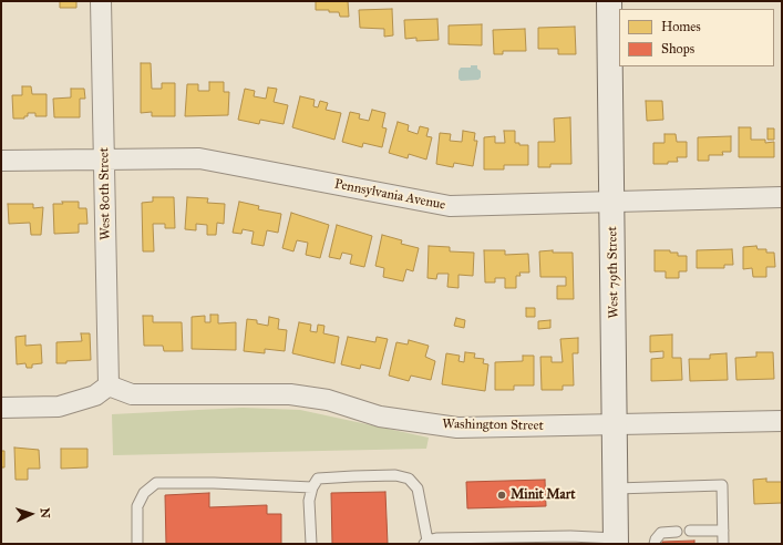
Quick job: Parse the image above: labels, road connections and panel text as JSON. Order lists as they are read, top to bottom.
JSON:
{
  "streets": {
    "street": [
      "West 80th Street",
      "Pennsylvania Avenue",
      "West 79th Street",
      "Washington Street"
    ]
  },
  "crossings": [
    ["West 80th Street", "Pennsylvania Avenue"],
    ["West 80th Street", "Washington Street"],
    ["Pennsylvania Avenue", "West 79th Street"],
    ["West 79th Street", "Washington Street"]
  ],
  "places": ["Minit Mart"],
  "legend": ["Homes", "Shops"],
  "north": "right"
}
